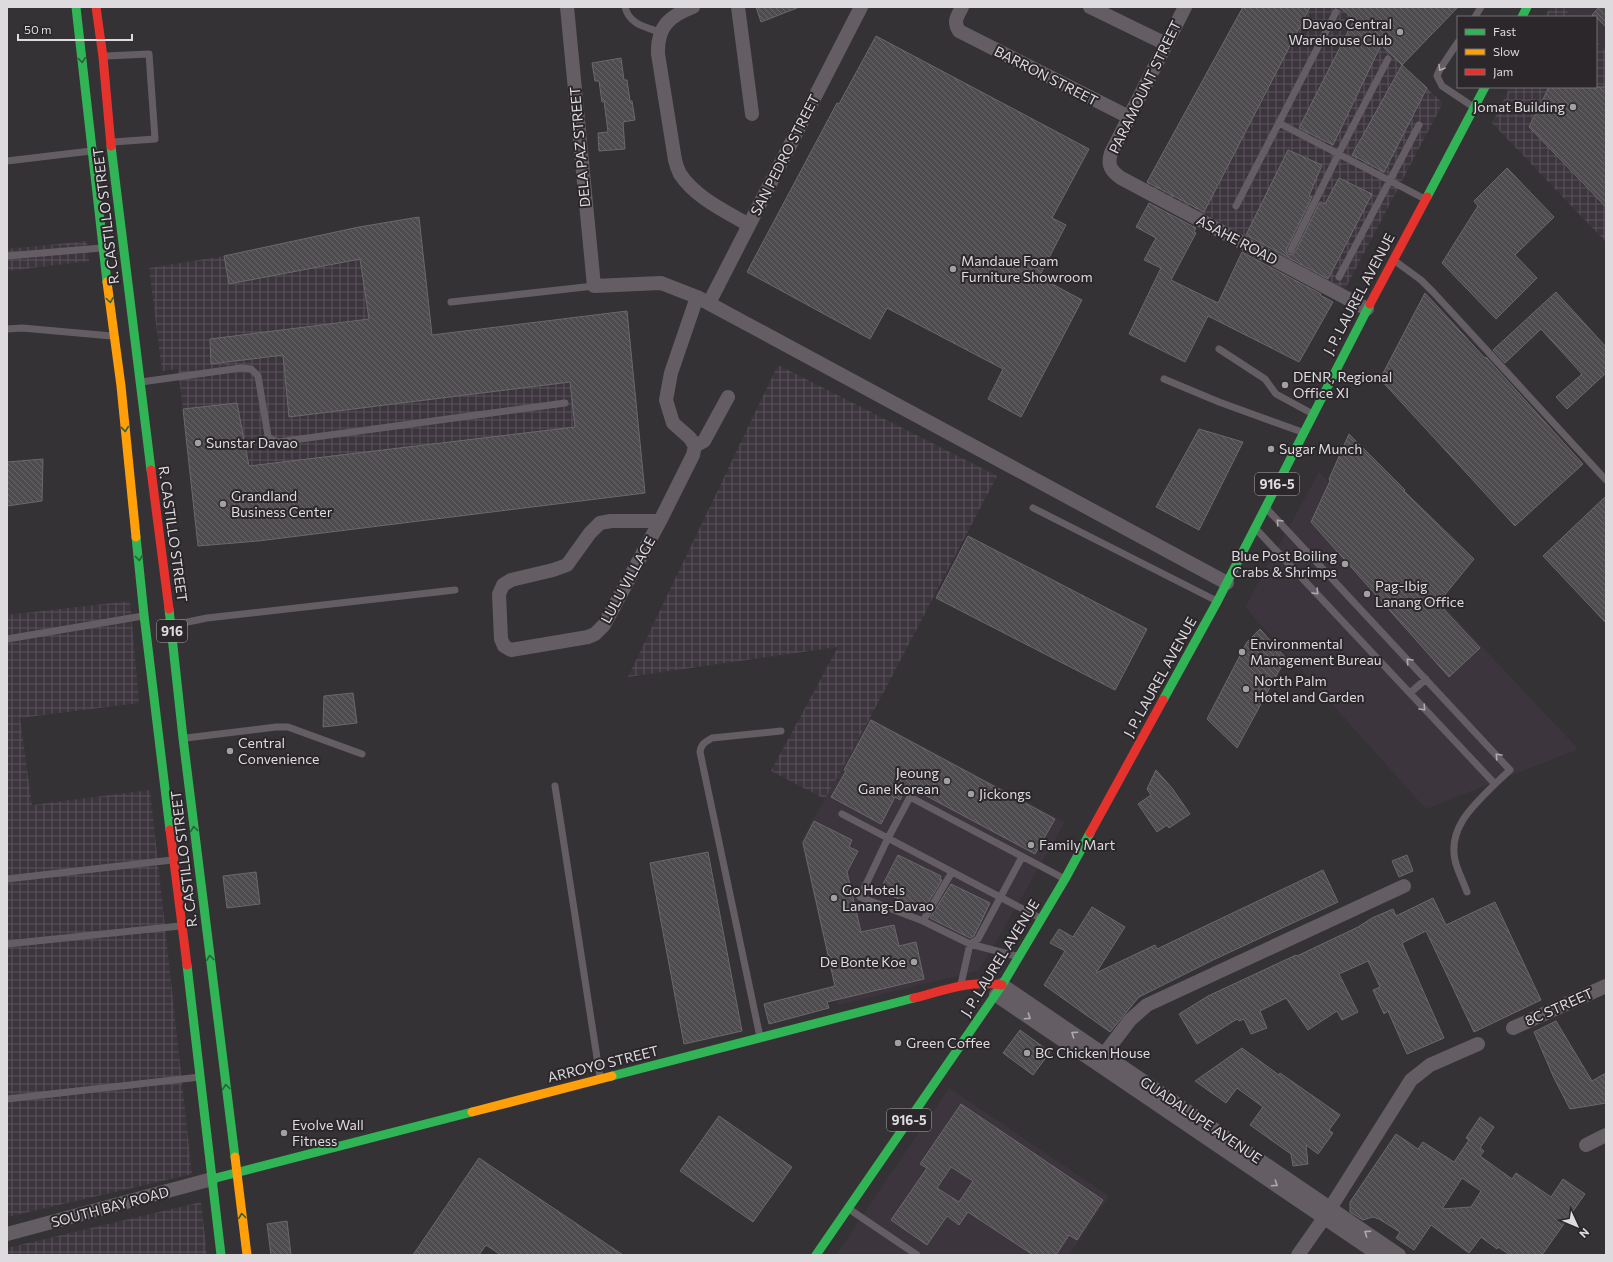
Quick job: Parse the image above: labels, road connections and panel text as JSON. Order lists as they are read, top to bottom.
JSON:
{
  "streets": {
    "main road": [
      "R. CASTILLO STREET",
      "J. P. LAUREL AVENUE",
      "916-5",
      "916",
      "ARROYO STREET"
    ],
    "street": [
      "BARRON STREET",
      "PARAMOUNT STREET",
      "DELA PAZ STREET",
      "SAN PEDRO STREET",
      "ASAHE ROAD",
      "LULU VILLAGE",
      "8C STREET",
      "GUADALUPE AVENUE",
      "SOUTH BAY ROAD"
    ]
  },
  "crossings": [
    ["BARRON STREET", "PARAMOUNT STREET"],
    ["PARAMOUNT STREET", "ASAHE ROAD"],
    ["R. CASTILLO STREET", "ARROYO STREET"],
    ["R. CASTILLO STREET", "SOUTH BAY ROAD"],
    ["ASAHE ROAD", "J. P. LAUREL AVENUE"],
    ["J. P. LAUREL AVENUE", "ARROYO STREET"],
    ["J. P. LAUREL AVENUE", "GUADALUPE AVENUE"],
    ["ARROYO STREET", "GUADALUPE AVENUE"],
    ["ARROYO STREET", "SOUTH BAY ROAD"]
  ],
  "places": [
    "Davao Central Warehouse Club",
    "Jomat Building",
    "Mandaue Foam Furniture Showroom",
    "DENR, Regional Office XI",
    "Sunstar Davao",
    "Sugar Munch",
    "Grandland Business Center",
    "Blue Post Boiling Crabs & Shrimps",
    "Pag-Ibig Lanang Office",
    "Environmental Management Bureau",
    "North Palm Hotel and Garden",
    "Central Convenience",
    "Jeoung Gane Korean",
    "Jickongs",
    "Family Mart",
    "Go Hotels Lanang-Davao",
    "De Bonte Koe",
    "Green Coffee",
    "BC Chicken House",
    "Evolve Wall Fitness"
  ],
  "legend": ["Fast", "Slow", "Jam"],
  "scale_bar": "50 m",
  "north": "bottom right"
}
